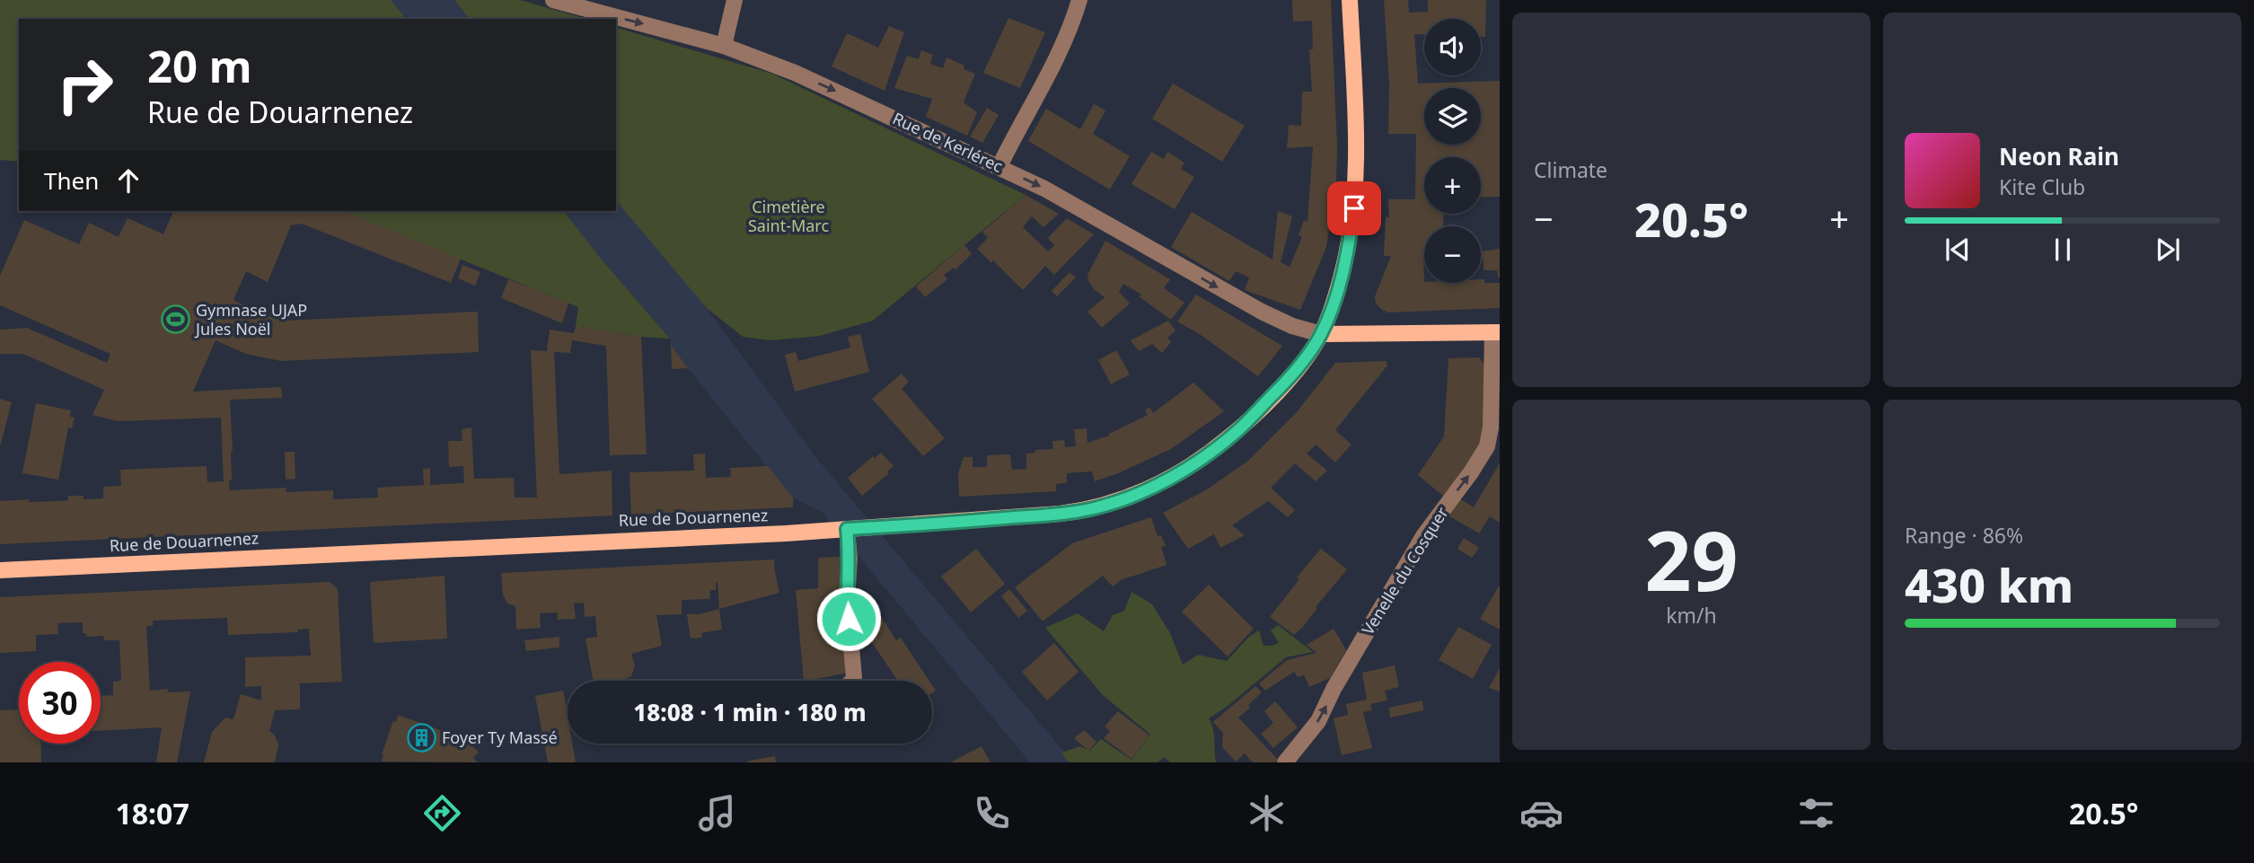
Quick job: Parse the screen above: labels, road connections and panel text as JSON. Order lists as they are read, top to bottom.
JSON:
{
  "streets": {
    "main road": ["Rue de Douarnenez"],
    "street": ["Rue de Kerlérec", "Venelle du Cosquer"]
  },
  "crossings": [
    ["Rue de Kerlérec", "Rue de Douarnenez"]
  ],
  "one_way": ["Rue de Kerlérec", "Venelle du Cosquer"],
  "parks": ["Cimetière Saint-Marc"],
  "places": {
    "sports": ["Gymnase UJAP Jules Noël"],
    "building": ["Foyer Ty Massé"]
  },
  "page": {
    "tile": [
      "Climate",
      ["29", "km/h"],
      ["Range · 86%", "430 km"]
    ],
    "map_buttons": ["+", "−"],
    "turn": ["20 m", "Rue de Douarnenez"],
    "song": ["Neon Rain", "Kite Club"],
    "then": "Then",
    "heat": ["−", "20.5°", "+"],
    "limit": "30",
    "trip": "18:08 · 1 min · 180 m",
    "tabs": ["18:07", "20.5°"]
  }
}
